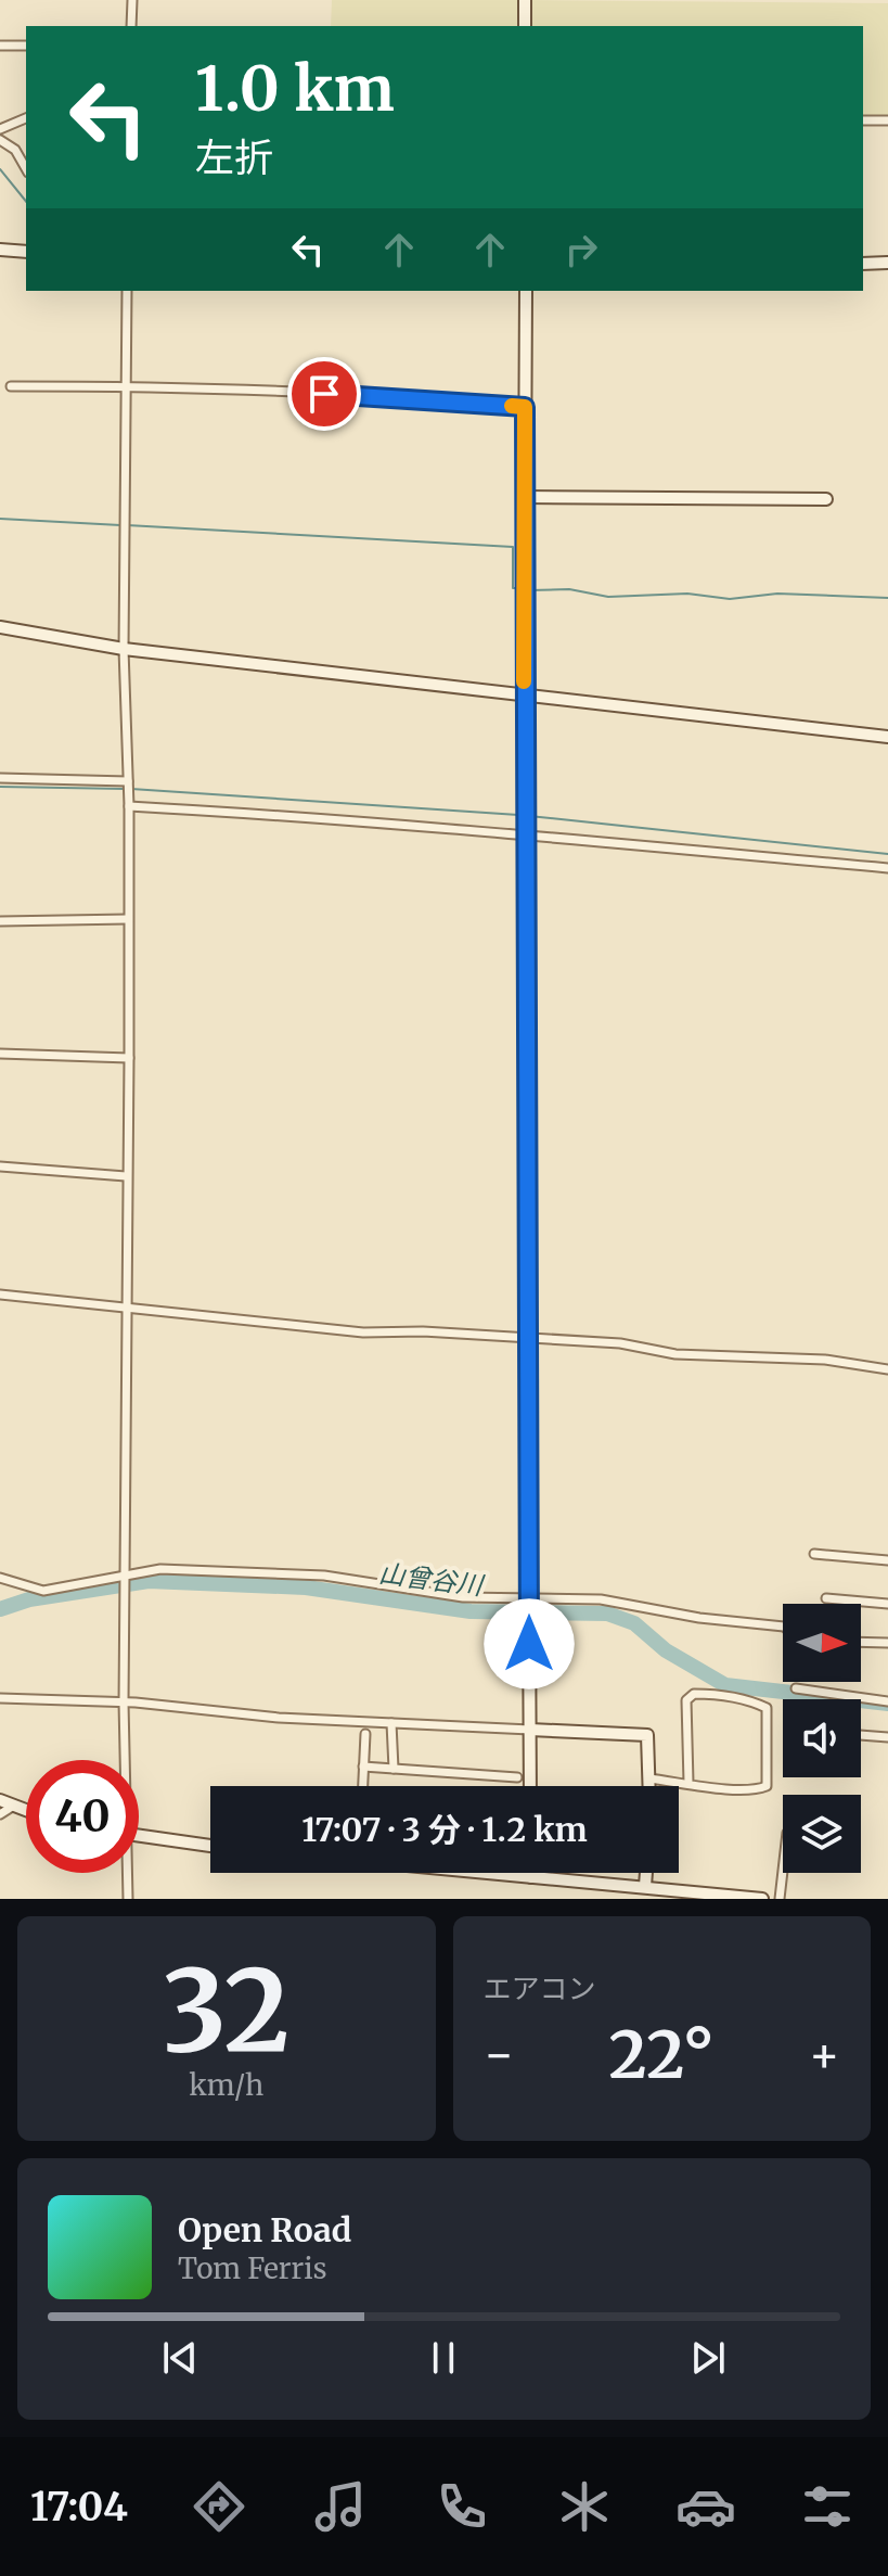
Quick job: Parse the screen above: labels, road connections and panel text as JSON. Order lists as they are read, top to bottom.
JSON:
{
  "water": ["山曾谷川"],
  "north": "right",
  "page": {
    "turn": ["1.0 km", "左折"],
    "limit": "40",
    "trip": "17:07 · 3 分 · 1.2 km",
    "tile": [
      ["32", "km/h"],
      "エアコン"
    ],
    "heat": ["−", "22°", "+"],
    "song": ["Open Road", "Tom Ferris"],
    "tabs": "17:04"
  }
}
